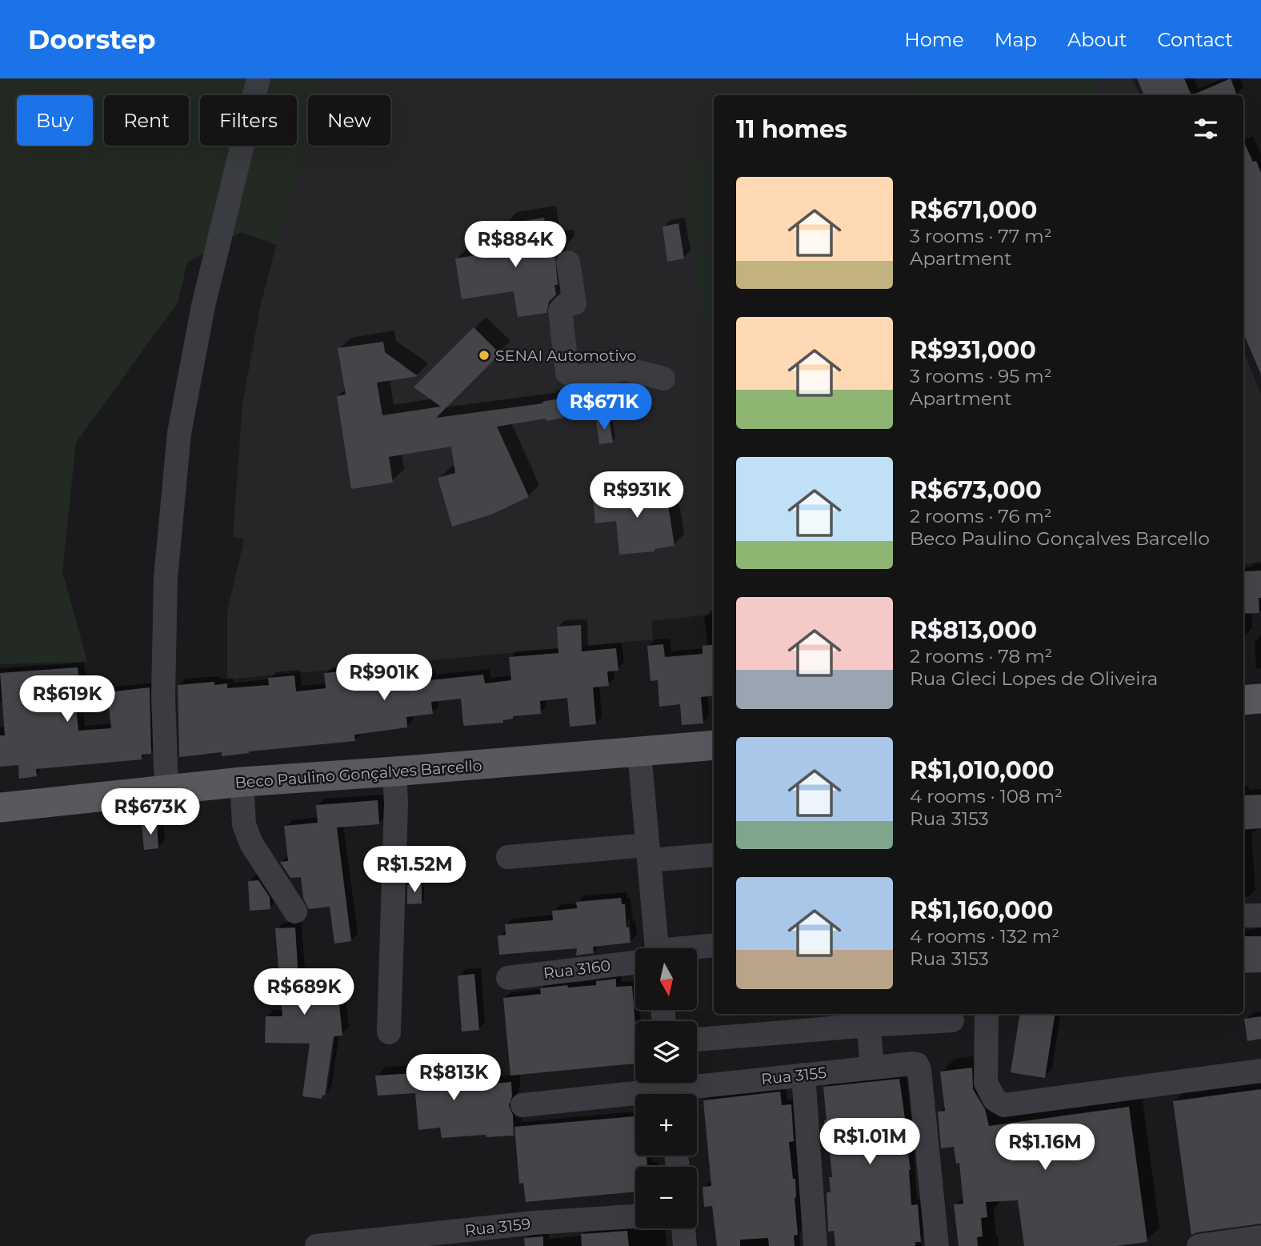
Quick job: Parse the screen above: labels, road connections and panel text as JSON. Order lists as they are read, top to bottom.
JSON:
{
  "streets": {
    "main road": ["Beco Paulino Gonçalves Barcello"],
    "street": ["Rua 3160", "Rua 3155", "Rua 3159"]
  },
  "places": ["SENAI Automotivo"],
  "north": "bottom",
  "page": {
    "header": "Doorstep",
    "nav": [
      "Home",
      "Map",
      "About",
      "Contact"
    ],
    "chip": [
      "Buy",
      "Rent",
      "Filters",
      "New"
    ],
    "heading": "11 homes",
    "list": [
      {
        "name": "R$671,000",
        "note": "3 rooms · 77 m² · Apartment"
      },
      {
        "name": "R$931,000",
        "note": "3 rooms · 95 m² · Apartment"
      },
      {
        "name": "R$673,000",
        "note": "2 rooms · 76 m² · Beco Paulino Gonçalves Barcello"
      },
      {
        "name": "R$813,000",
        "note": "2 rooms · 78 m² · Rua Gleci Lopes de Oliveira"
      },
      {
        "name": "R$1,010,000",
        "note": "4 rooms · 108 m² · Rua 3153"
      },
      {
        "name": "R$1,160,000",
        "note": "4 rooms · 132 m² · Rua 3153"
      }
    ],
    "price": [
      "R$884K",
      "R$671K",
      "R$931K",
      "R$901K",
      "R$619K",
      "R$673K",
      "R$1.52M",
      "R$689K",
      "R$813K",
      "R$1.01M",
      "R$1.16M"
    ],
    "map_buttons": ["+", "−"]
  }
}
